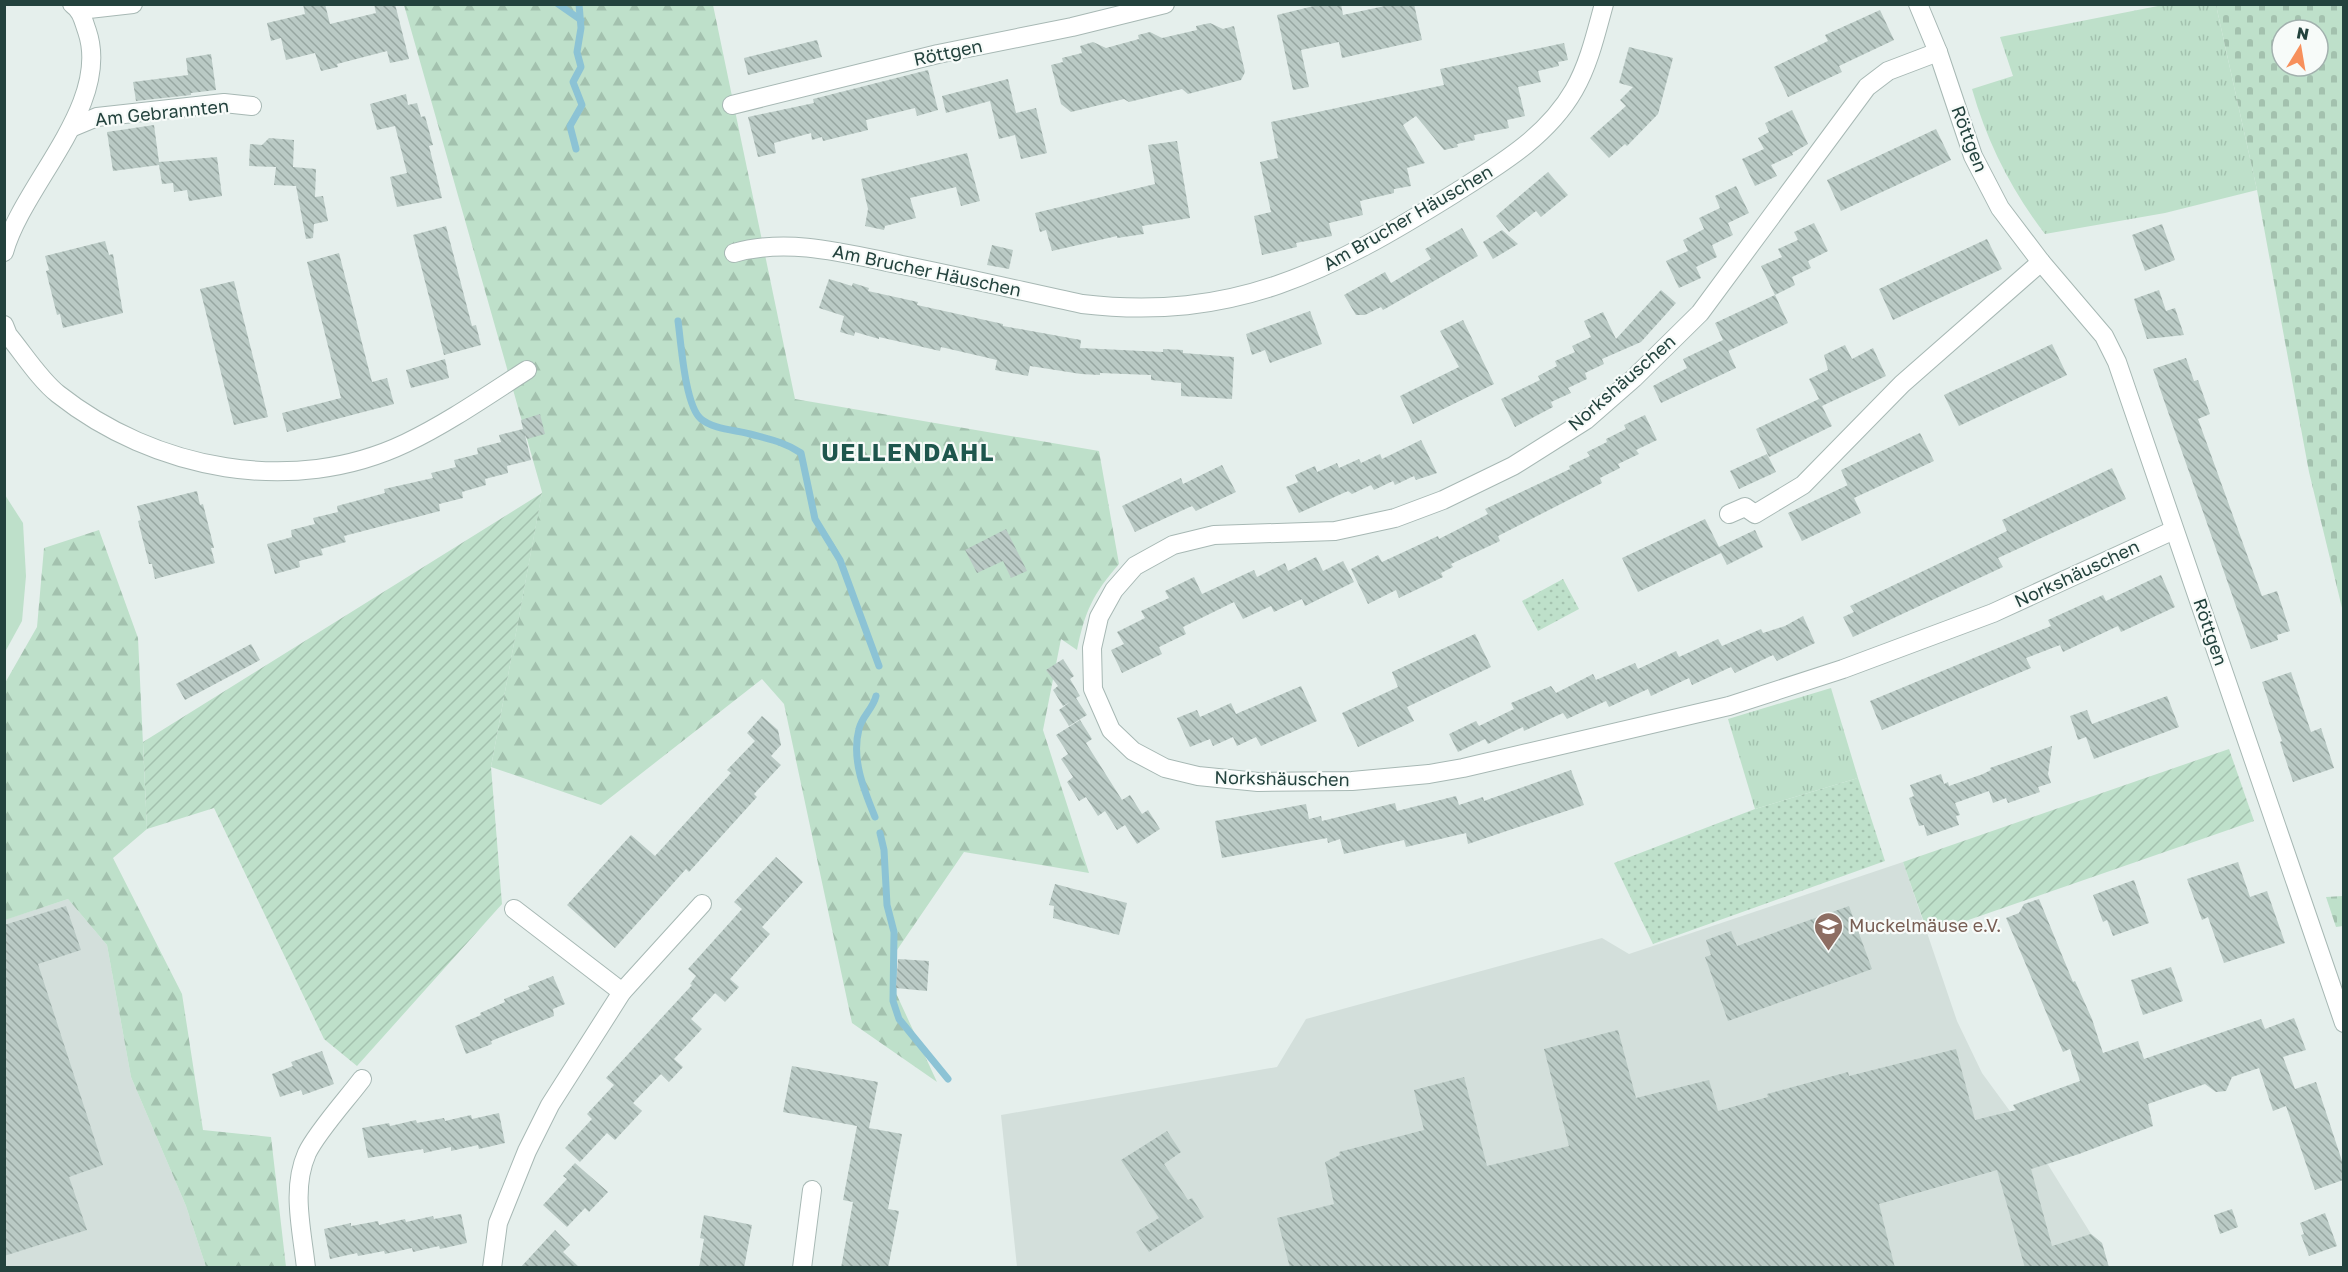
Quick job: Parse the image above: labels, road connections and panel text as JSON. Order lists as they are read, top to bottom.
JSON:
{
  "streets": {
    "street": [
      "Röttgen",
      "Am Gebrannten",
      "Am Brucher Häuschen",
      "Norkshäuschen"
    ]
  },
  "crossings": [
    ["Röttgen", "Norkshäuschen"]
  ],
  "districts": ["UELLENDAHL"],
  "places": {
    "school or university": ["Muckelmäuse e.V."]
  },
  "north": "top"
}
